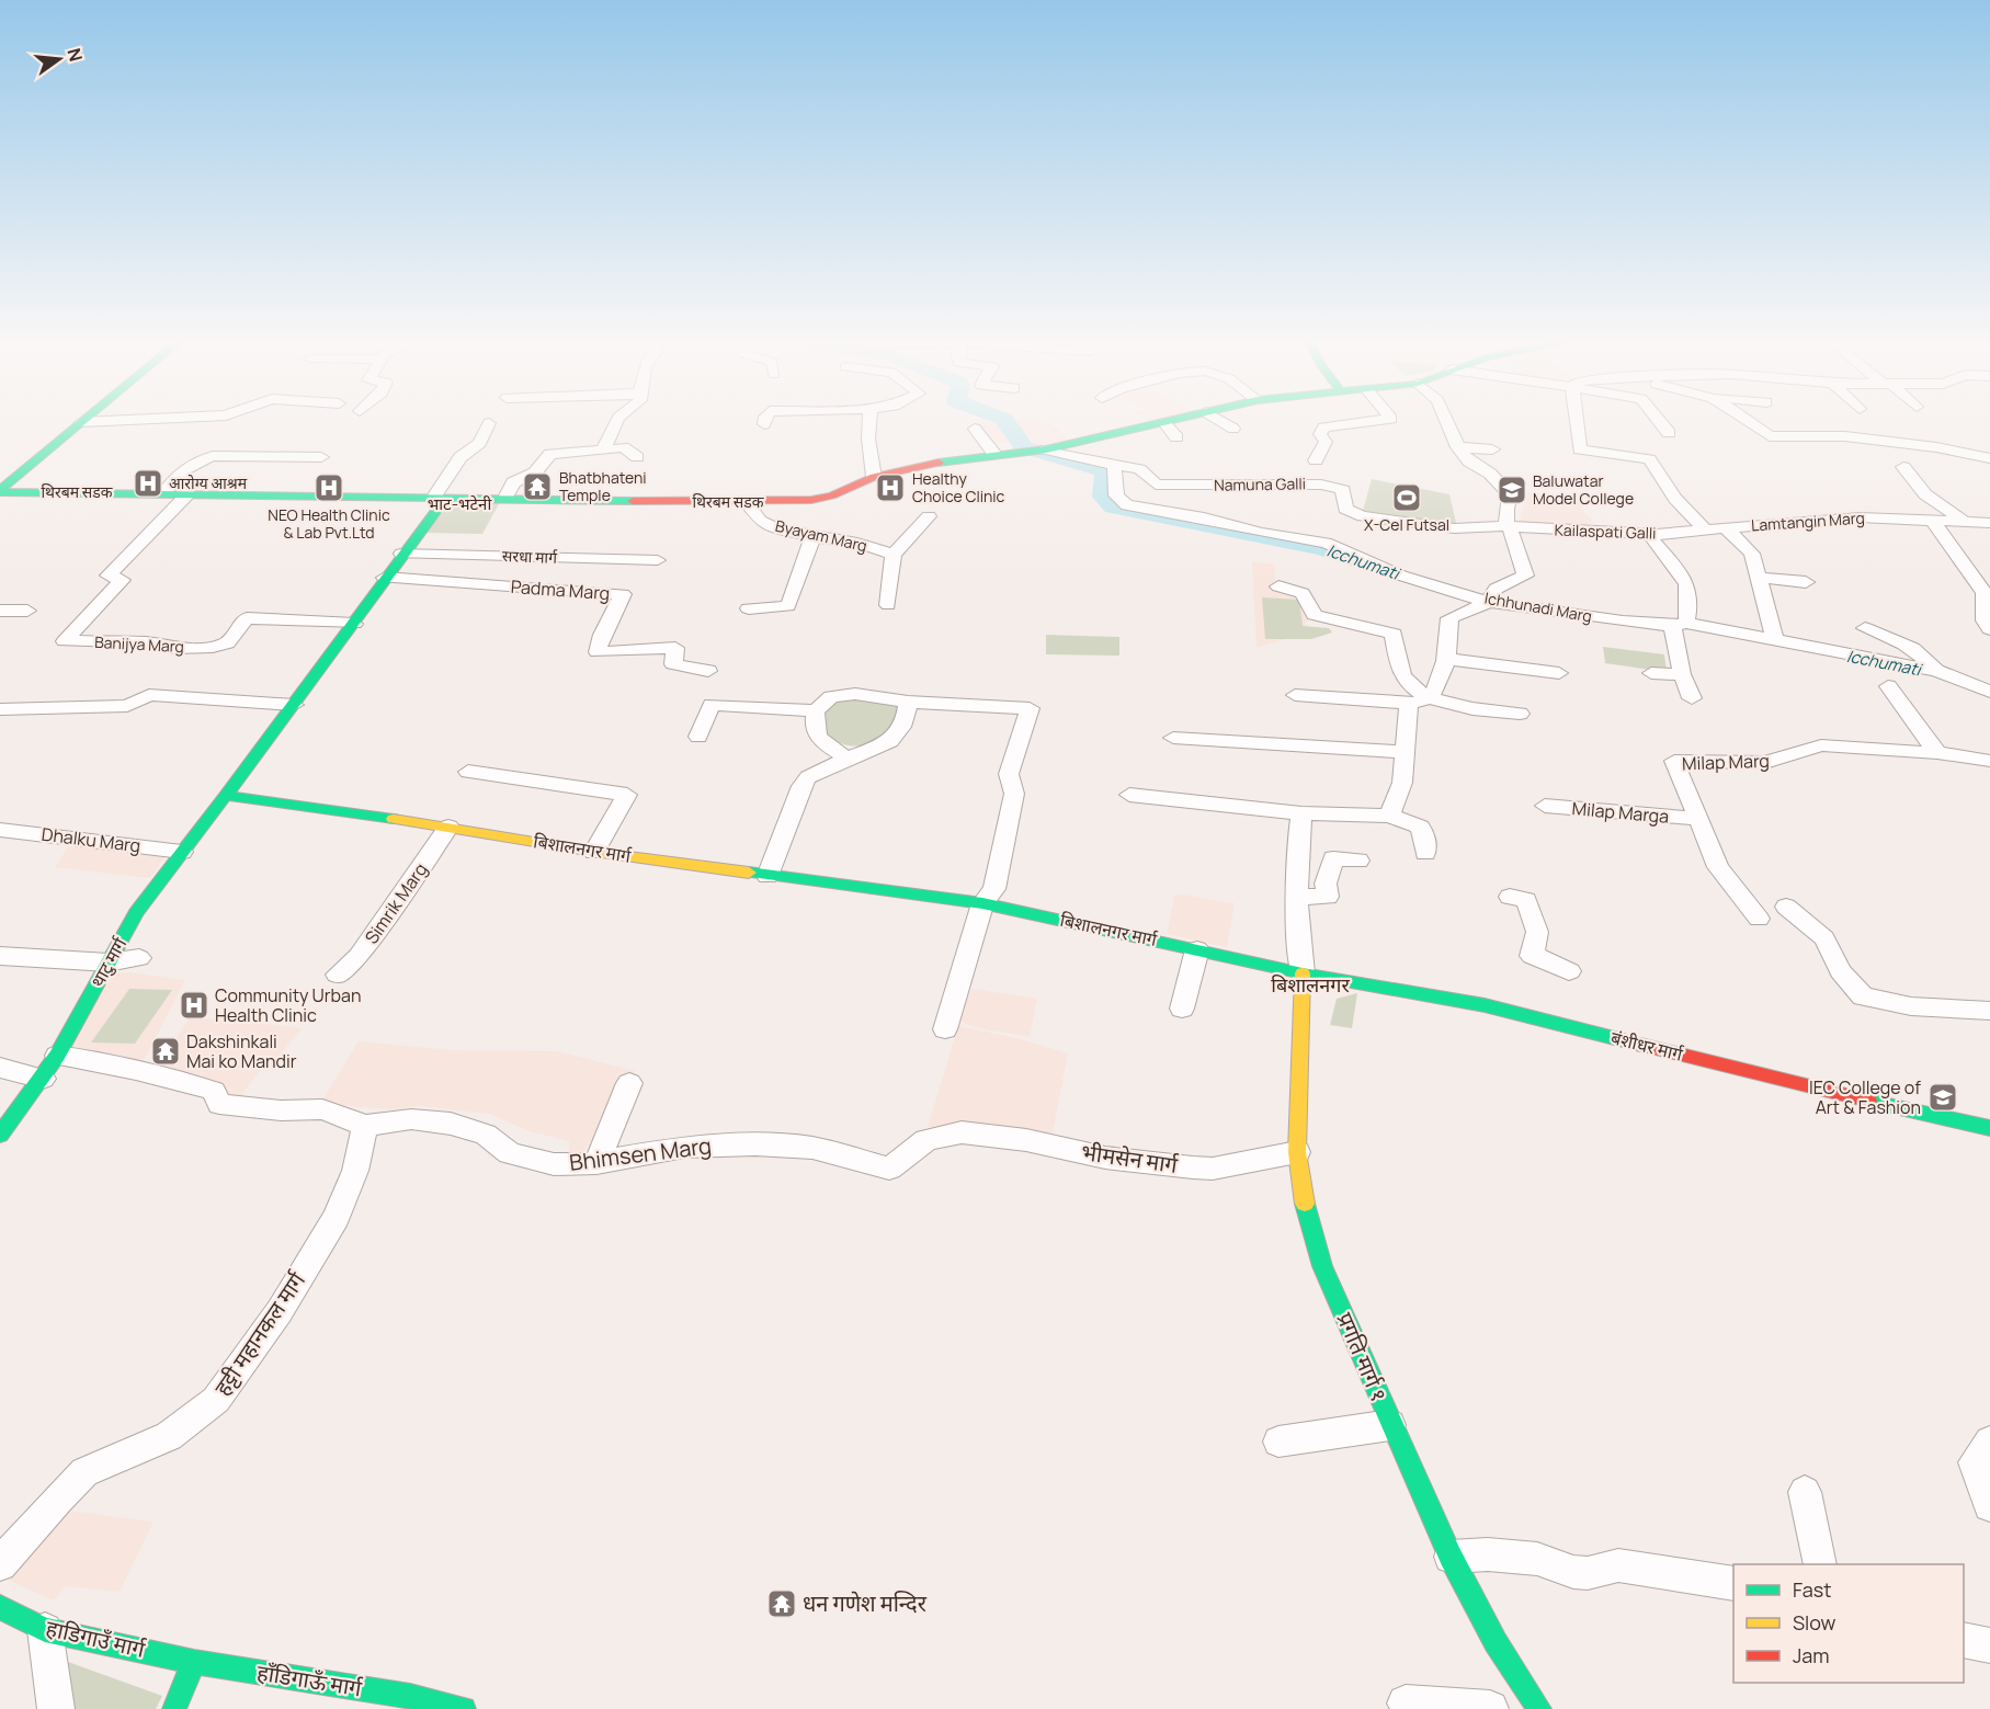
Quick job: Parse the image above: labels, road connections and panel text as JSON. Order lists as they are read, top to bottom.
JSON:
{
  "streets": {
    "main road": [
      "थिरबम सडक",
      "बिशालनगर मार्ग",
      "थाटु मार्ग",
      "बंशीधर मार्ग",
      "प्रगति मार्ग १",
      "हाडिगाउँ मार्ग",
      "हाँडिगाऊँ मार्ग"
    ],
    "street": [
      "Namuna Galli",
      "Lamtangin Marg",
      "Kailaspati Galli",
      "Byayam Marg",
      "सरधा मार्ग",
      "Padma Marg",
      "Ichhunadi Marg",
      "Banijya Marg",
      "Milap Marg",
      "Milap Marga",
      "Dhalku Marg",
      "Simrik Marg",
      "Bhimsen Marg",
      "भीमसेन मार्ग",
      "हट्टी महानकल मार्ग"
    ]
  },
  "crossings": [
    ["Namuna Galli", "Kailaspati Galli"],
    ["Namuna Galli", "Ichhunadi Marg"],
    ["थिरबम सडक", "Byayam Marg"],
    ["थिरबम सडक", "Banijya Marg"],
    ["Lamtangin Marg", "Kailaspati Galli"],
    ["Milap Marg", "Milap Marga"],
    ["Dhalku Marg", "थाटु मार्ग"],
    ["बिशालनगर मार्ग", "Simrik Marg"],
    ["बिशालनगर मार्ग", "थाटु मार्ग"],
    ["बिशालनगर मार्ग", "बंशीधर मार्ग"],
    ["बिशालनगर मार्ग", "प्रगति मार्ग १"],
    ["बंशीधर मार्ग", "प्रगति मार्ग १"],
    ["Bhimsen Marg", "भीमसेन मार्ग"],
    ["Bhimsen Marg", "हट्टी महानकल मार्ग"],
    ["भीमसेन मार्ग", "प्रगति मार्ग १"],
    ["हाडिगाउँ मार्ग", "हाँडिगाऊँ मार्ग"]
  ],
  "districts": ["भाट-भटेनी", "बिशालनगर"],
  "water": ["Icchumati"],
  "places": {
    "hospital": [
      "आरोग्य आश्रम",
      "NEO Health Clinic & Lab Pvt.Ltd",
      "Healthy Choice Clinic",
      "Community Urban Health Clinic"
    ],
    "temple": ["Bhatbhateni Temple", "Dakshinkali Mai ko Mandir", "धन गणेश मन्दिर"],
    "school or university": ["Baluwatar Model College", "IEC College of Art & Fashion"],
    "sports": ["X-Cel Futsal"]
  },
  "legend": ["Fast", "Slow", "Jam"],
  "north": "right"
}
